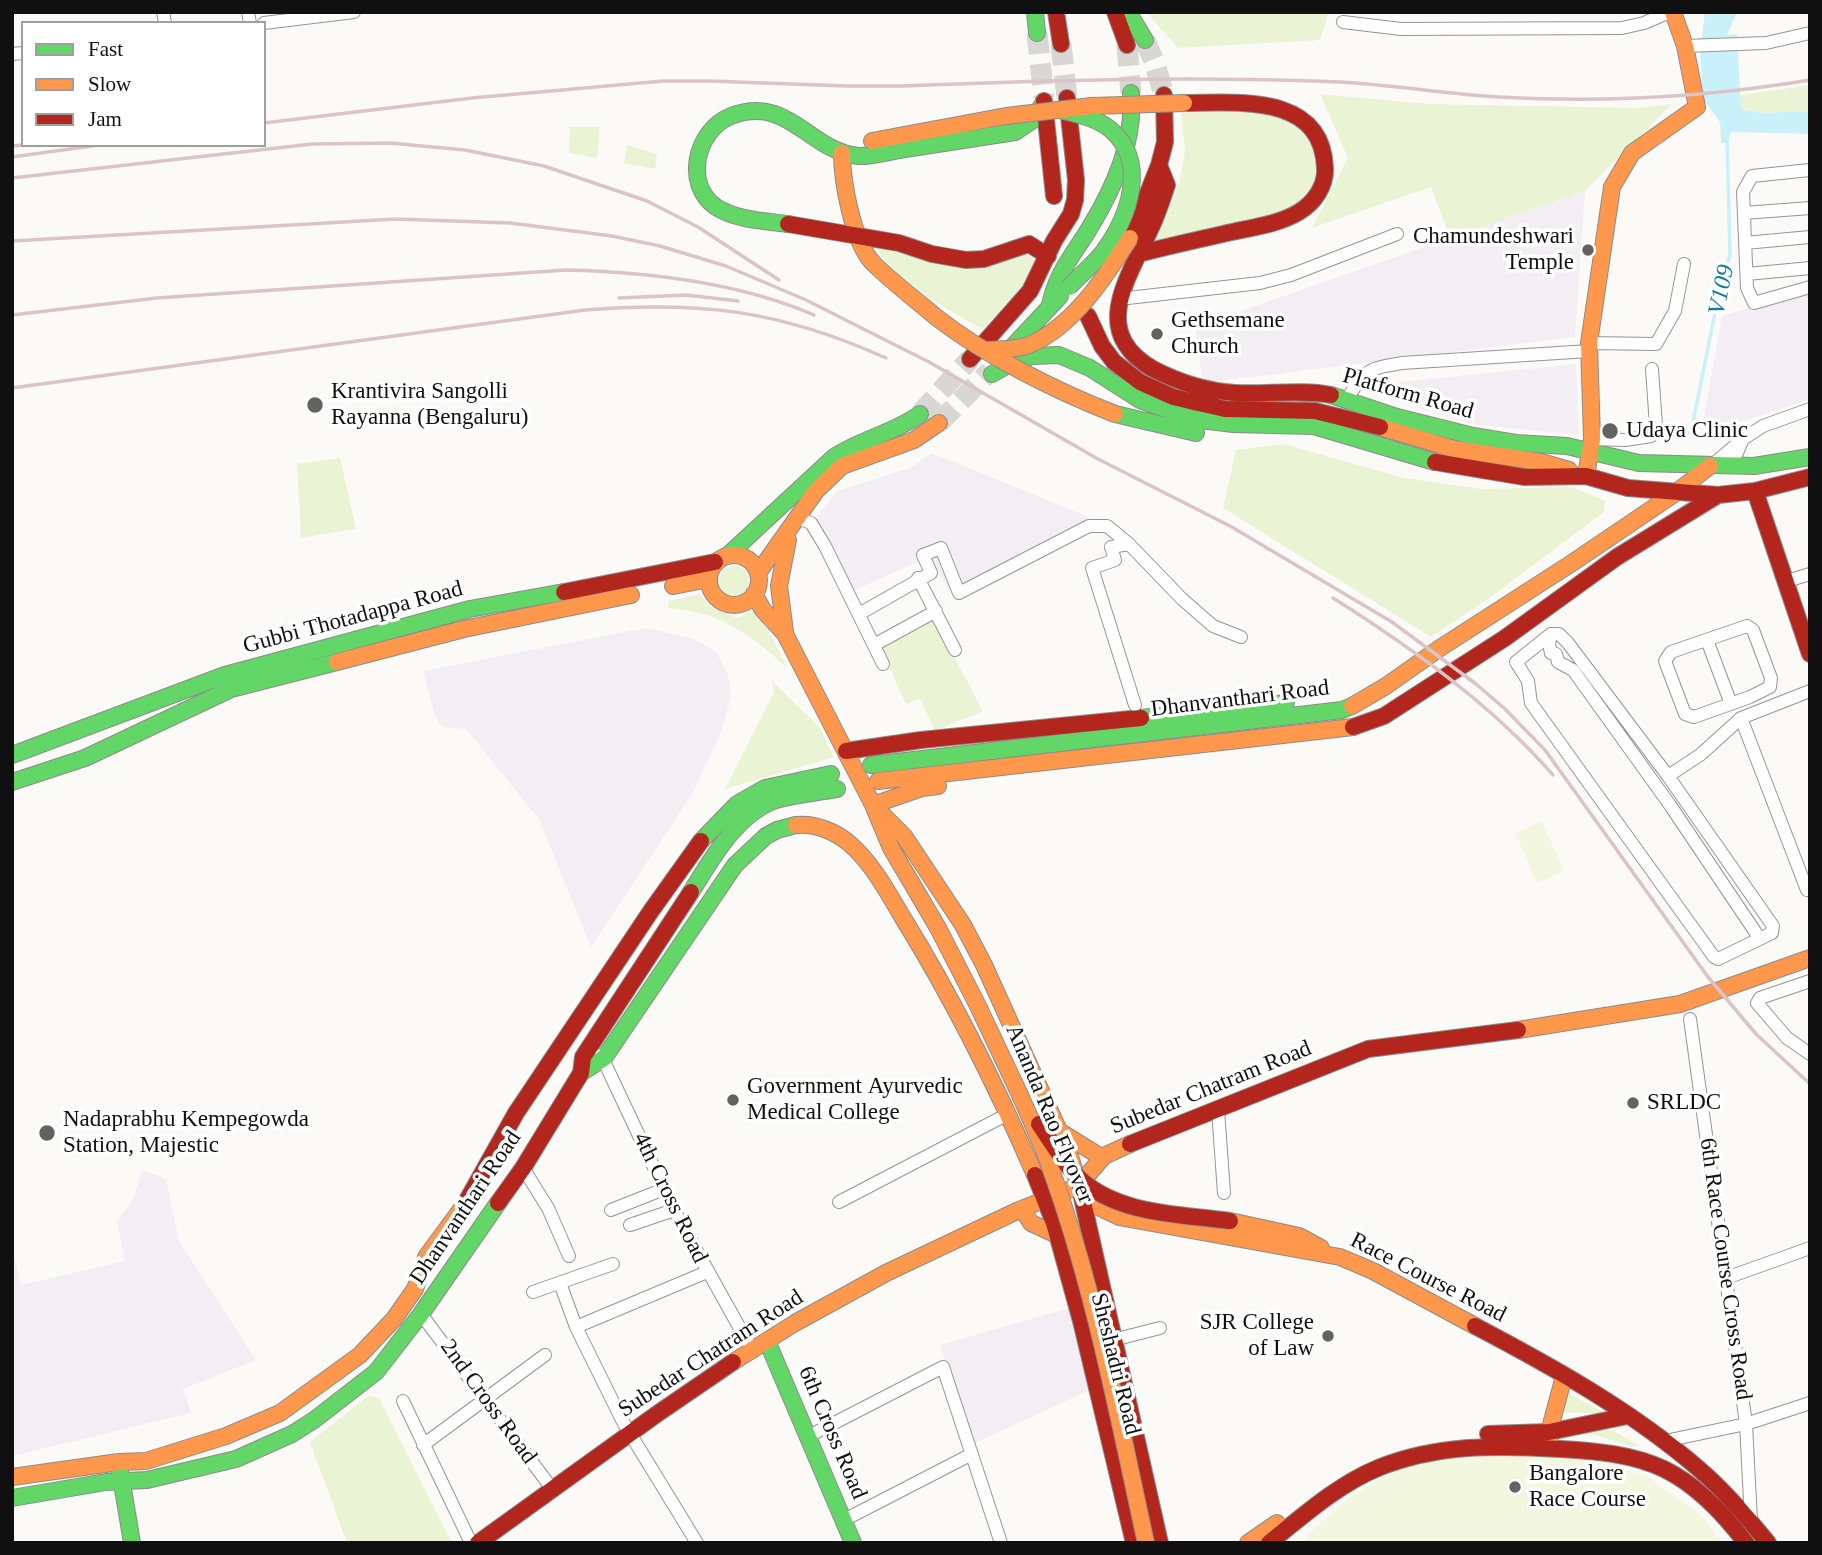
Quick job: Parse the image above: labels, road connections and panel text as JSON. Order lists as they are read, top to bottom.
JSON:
{
  "streets": {
    "main road": [
      "Platform Road",
      "Gubbi Thotadappa Road",
      "Dhanvanthari Road",
      "Subedar Chatram Road",
      "Ananda Rao Flyover",
      "Race Course Road",
      "Sheshadri Road",
      "6th Cross Road"
    ],
    "street": ["4th Cross Road", "6th Race Course Cross Road", "2nd Cross Road"]
  },
  "crossings": [
    ["Platform Road", "Dhanvanthari Road"],
    ["Dhanvanthari Road", "Ananda Rao Flyover"],
    ["Dhanvanthari Road", "4th Cross Road"],
    ["Dhanvanthari Road", "2nd Cross Road"],
    ["Subedar Chatram Road", "4th Cross Road"],
    ["Subedar Chatram Road", "Race Course Road"],
    ["Subedar Chatram Road", "Sheshadri Road"],
    ["Subedar Chatram Road", "2nd Cross Road"],
    ["Subedar Chatram Road", "6th Cross Road"],
    ["6th Race Course Cross Road", "Race Course Road"]
  ],
  "water": ["V109"],
  "places": [
    "Chamundeshwari Temple",
    "Gethsemane Church",
    "Krantivira Sangolli Rayanna (Bengaluru)",
    "Udaya Clinic",
    "Government Ayurvedic Medical College",
    "SRLDC",
    "Nadaprabhu Kempegowda Station, Majestic",
    "SJR College of Law",
    "Bangalore Race Course"
  ],
  "legend": ["Fast", "Slow", "Jam"]
}
